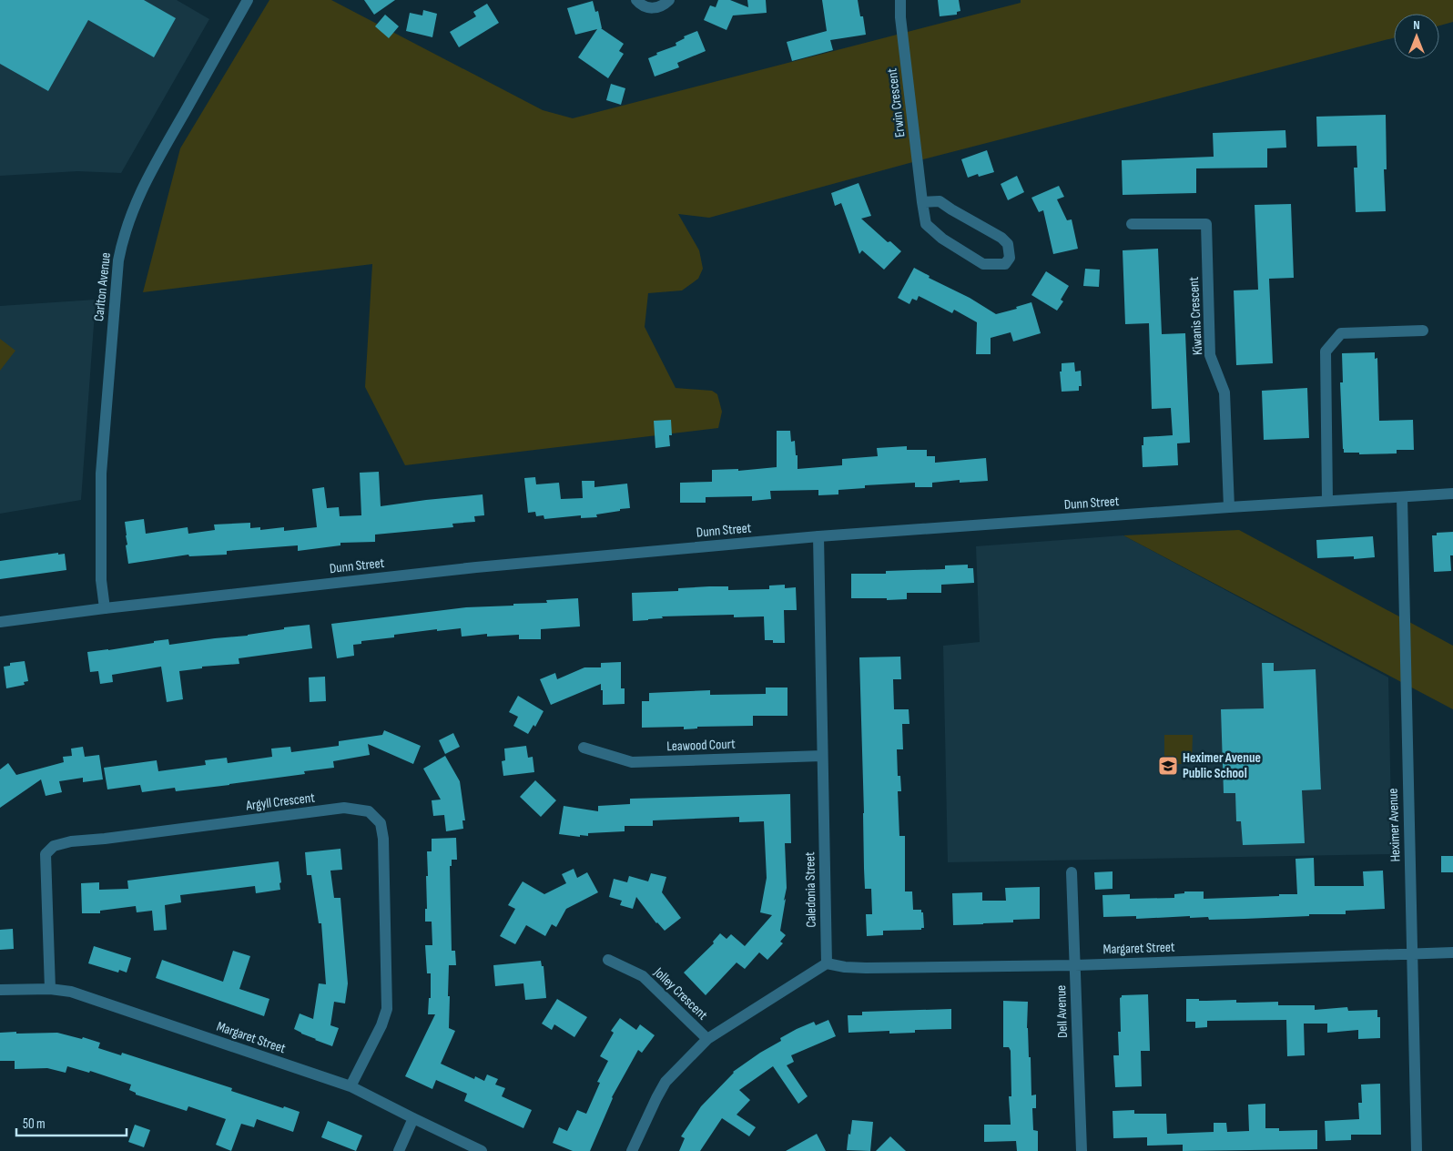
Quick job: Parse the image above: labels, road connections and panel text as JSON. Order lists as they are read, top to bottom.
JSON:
{
  "streets": {
    "street": [
      "Erwin Crescent",
      "Carlton Avenue",
      "Kiwanis Crescent",
      "Dunn Street",
      "Leawood Court",
      "Argyll Crescent",
      "Heximer Avenue",
      "Caledonia Street",
      "Margaret Street",
      "Jolley Crescent",
      "Dell Avenue"
    ]
  },
  "crossings": [
    ["Carlton Avenue", "Dunn Street"],
    ["Kiwanis Crescent", "Dunn Street"],
    ["Dunn Street", "Heximer Avenue"],
    ["Dunn Street", "Caledonia Street"],
    ["Leawood Court", "Caledonia Street"],
    ["Argyll Crescent", "Margaret Street"],
    ["Heximer Avenue", "Margaret Street"],
    ["Caledonia Street", "Margaret Street"],
    ["Margaret Street", "Dell Avenue"]
  ],
  "places": {
    "school or university": ["Heximer Avenue Public School"]
  },
  "scale_bar": "50 m",
  "north": "top"
}
